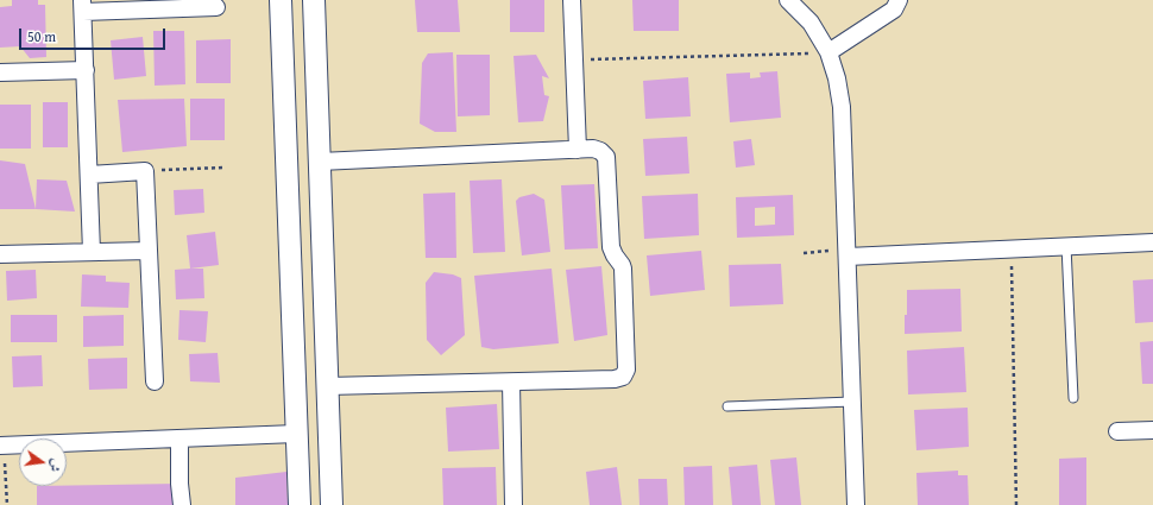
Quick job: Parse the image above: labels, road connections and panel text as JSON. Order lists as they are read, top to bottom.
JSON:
{
  "scale_bar": "50 m",
  "north": "right"
}
